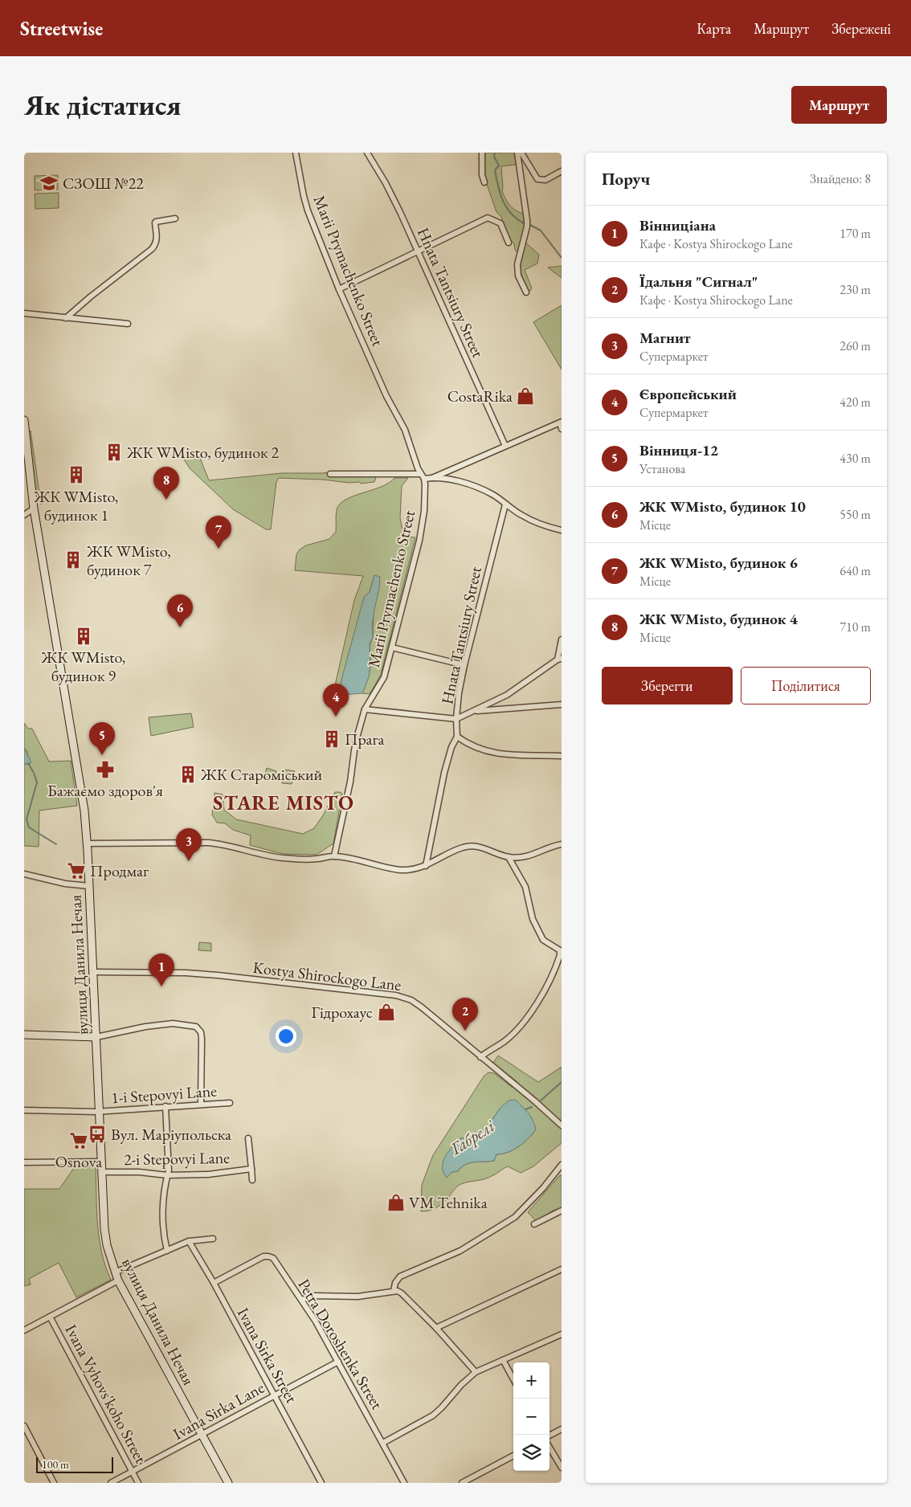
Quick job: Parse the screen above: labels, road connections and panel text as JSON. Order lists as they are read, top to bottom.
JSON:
{
  "streets": {
    "main road": ["вулиця Данила Нечая"],
    "street": [
      "Marii Prymachenko Street",
      "Hnata Tantsiury Street",
      "Kostya Shirockogo Lane",
      "1-i Stepovyi Lane",
      "2-i Stepovyi Lane",
      "Petra Doroshenka Street",
      "Ivana Sirka Street",
      "Ivana Vyhovs'koho Street",
      "Ivana Sirka Lane"
    ]
  },
  "crossings": [
    ["вулиця Данила Нечая", "Kostya Shirockogo Lane"],
    ["вулиця Данила Нечая", "1-i Stepovyi Lane"],
    ["вулиця Данила Нечая", "2-i Stepovyi Lane"],
    ["вулиця Данила Нечая", "Ivana Sirka Lane"],
    ["Petra Doroshenka Street", "Ivana Sirka Street"],
    ["Petra Doroshenka Street", "Ivana Sirka Lane"],
    ["Ivana Sirka Street", "Ivana Sirka Lane"],
    ["Ivana Vyhovs'koho Street", "Ivana Sirka Lane"]
  ],
  "districts": ["STARE MISTO"],
  "water": ["Габрелі"],
  "places": {
    "school or university": ["СЗОШ №22"],
    "shop": ["CostaRika", "Гідрохаус", "VM Tehnika"],
    "building": [
      "ЖК WMisto, будинок 2",
      "ЖК WMisto, будинок 1",
      "ЖК WMisto, будинок 7",
      "ЖК WMisto, будинок 9",
      "Прага",
      "ЖК Староміський"
    ],
    "pharmacy": ["Бажаємо здоров'я"],
    "supermarket": ["Продмаг", "Osnova"],
    "bus stop": ["Вул. Маріупольска"]
  },
  "scale_bar": "100 m",
  "page": {
    "header": "Streetwise",
    "nav": ["Карта", "Маршрут", "Збережені"],
    "buttons": [
      "Маршрут",
      ["Зберегти", "Поділитися"]
    ],
    "title": "Як дістатися",
    "heading": ["Поруч", "Знайдено: 8"],
    "list": [
      {
        "mark": "1",
        "name": "Вінниціана",
        "note": "Кафе · Kostya Shirockogo Lane",
        "value": "170 m"
      },
      {
        "mark": "2",
        "name": "Їдальня \"Сигнал\"",
        "note": "Кафе · Kostya Shirockogo Lane",
        "value": "230 m"
      },
      {
        "mark": "3",
        "name": "Магнит",
        "note": "Супермаркет",
        "value": "260 m"
      },
      {
        "mark": "4",
        "name": "Європейський",
        "note": "Супермаркет",
        "value": "420 m"
      },
      {
        "mark": "5",
        "name": "Вінниця-12",
        "note": "Установа",
        "value": "430 m"
      },
      {
        "mark": "6",
        "name": "ЖК WMisto, будинок 10",
        "note": "Місце",
        "value": "550 m"
      },
      {
        "mark": "7",
        "name": "ЖК WMisto, будинок 6",
        "note": "Місце",
        "value": "640 m"
      },
      {
        "mark": "8",
        "name": "ЖК WMisto, будинок 4",
        "note": "Місце",
        "value": "710 m"
      }
    ],
    "pins": [
      "8",
      "7",
      "6",
      "4",
      "5",
      "3",
      "1",
      "2"
    ],
    "map_buttons": ["+", "−"],
    "scale": "100 m"
  }
}
